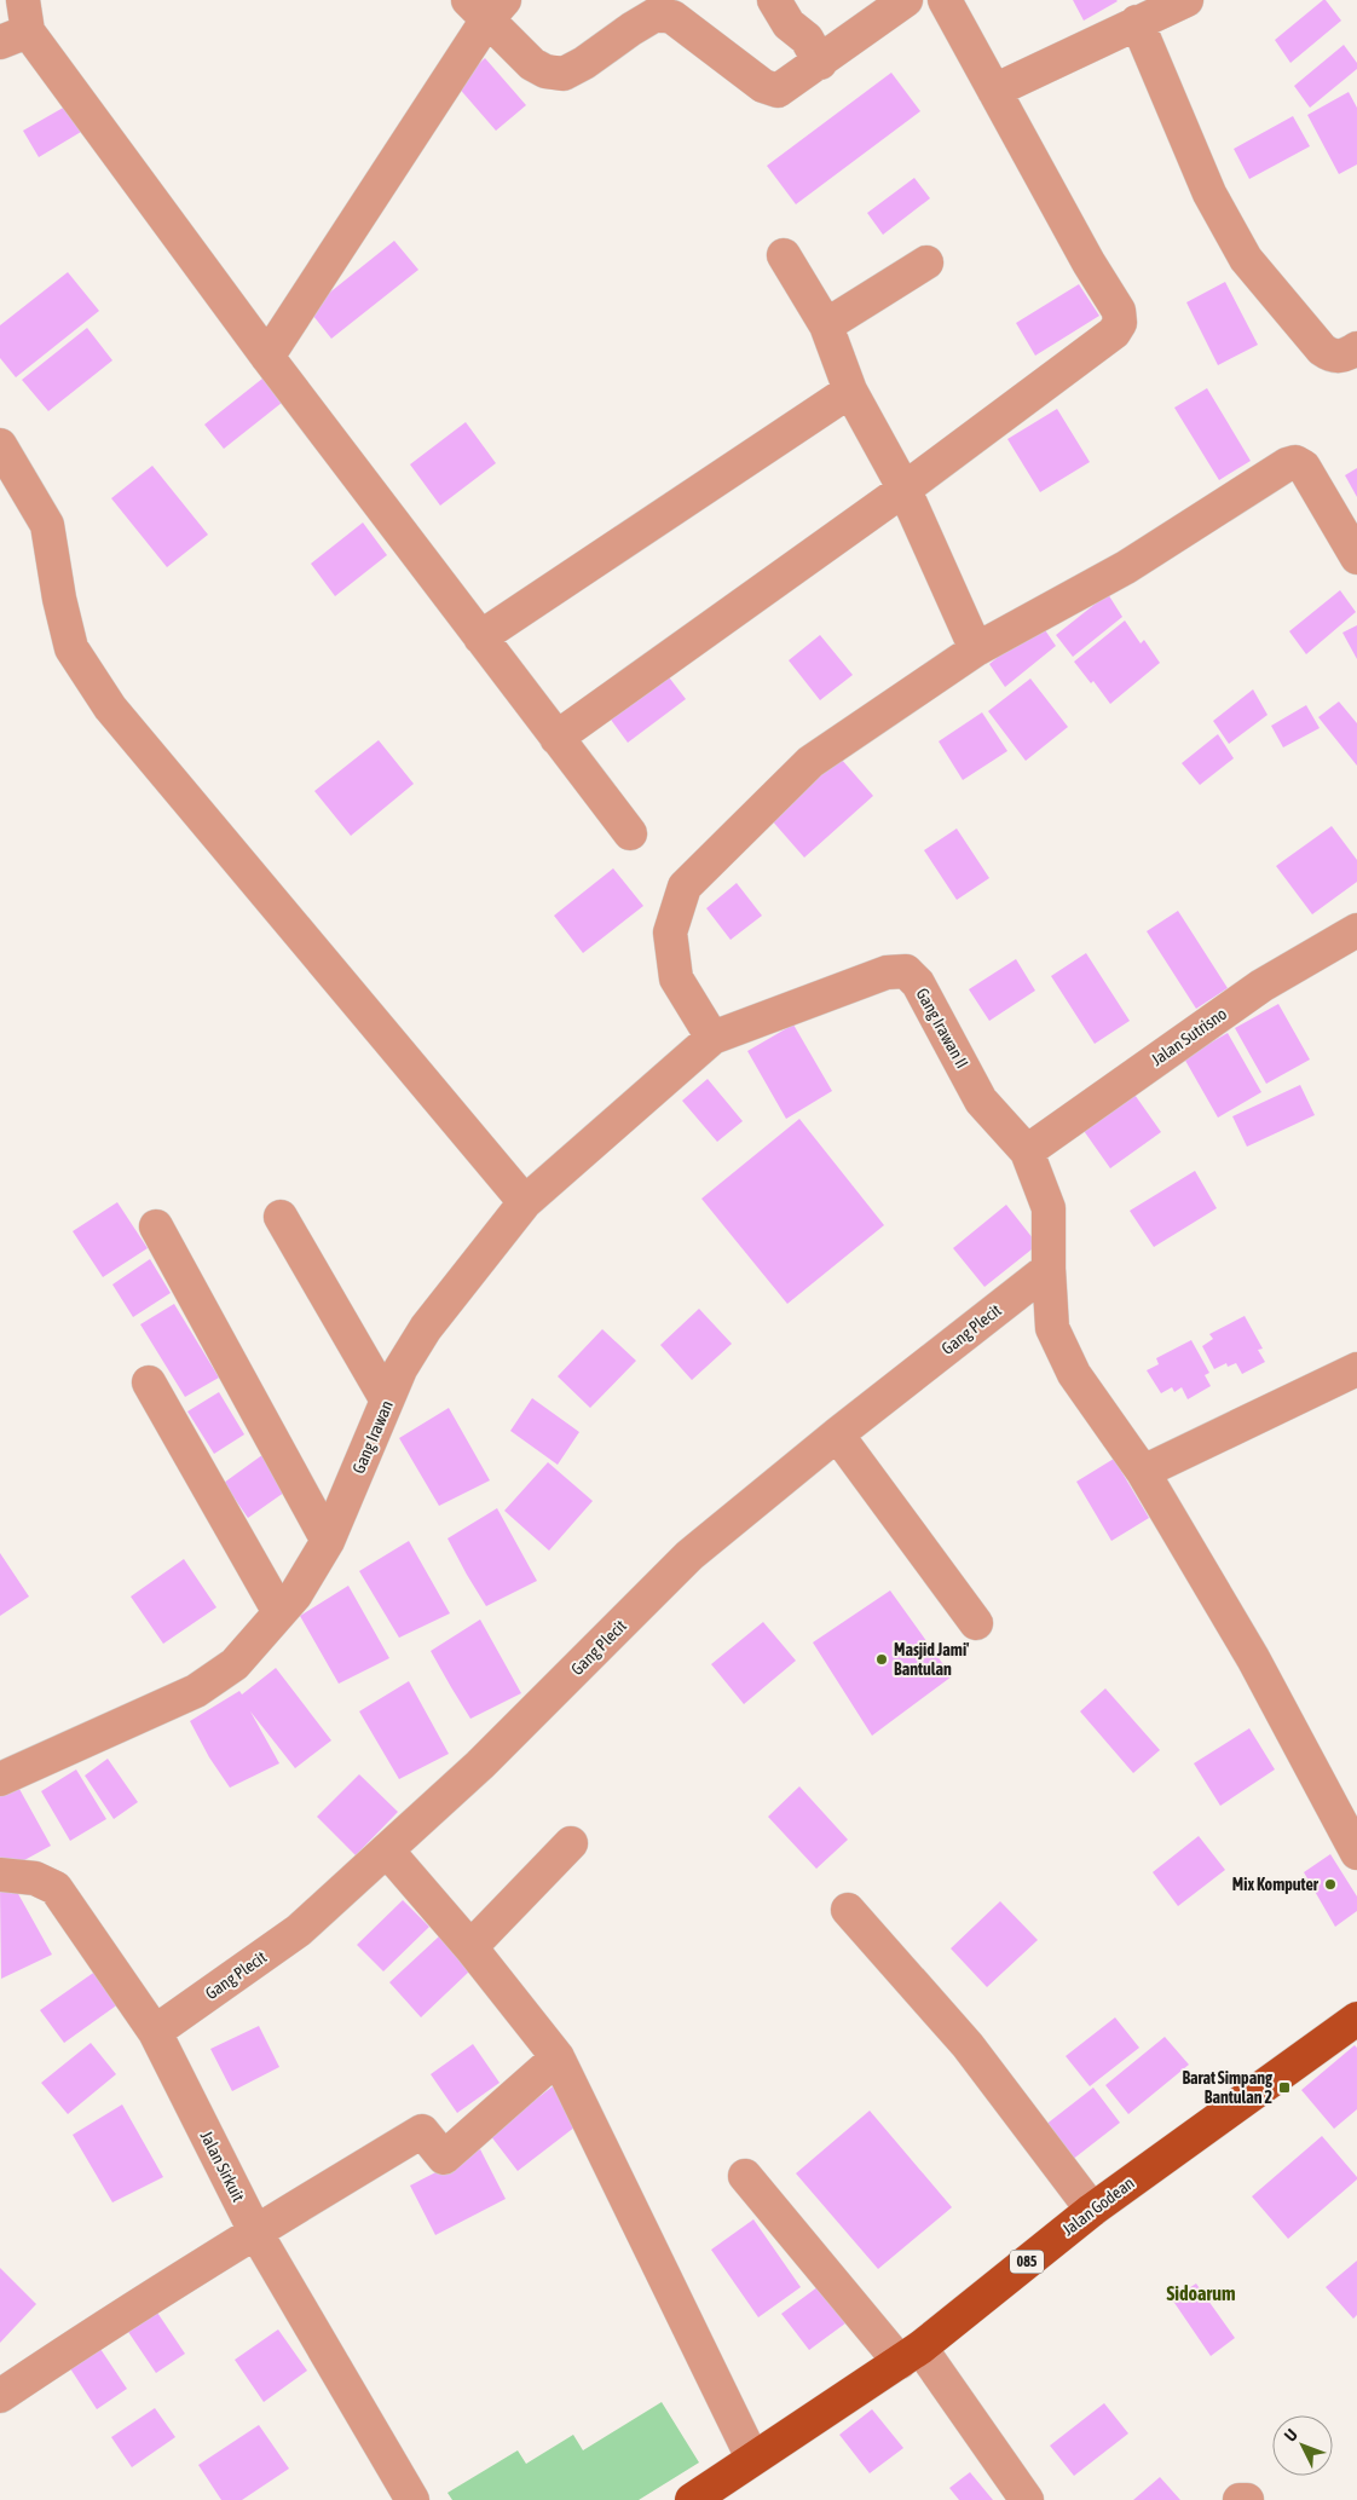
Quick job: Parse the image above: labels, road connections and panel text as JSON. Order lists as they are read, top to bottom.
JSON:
{
  "streets": {
    "main road": ["Jalan Godean", "085"],
    "street": [
      "Gang Irawan II",
      "Jalan Sutrisno",
      "Gang Plecit",
      "Gang Irawan",
      "Jalan Sirkuit"
    ]
  },
  "crossings": [
    ["Gang Irawan II", "Jalan Sutrisno"],
    ["Gang Irawan II", "Gang Plecit"],
    ["Gang Irawan II", "Gang Irawan"],
    ["Gang Plecit", "Jalan Sirkuit"]
  ],
  "districts": ["Sidoarum"],
  "places": {
    "other": ["Masjid Jami' Bantulan", "Mix Komputer"],
    "transit": ["Barat Simpang Bantulan 2"]
  },
  "north": "top left"
}
